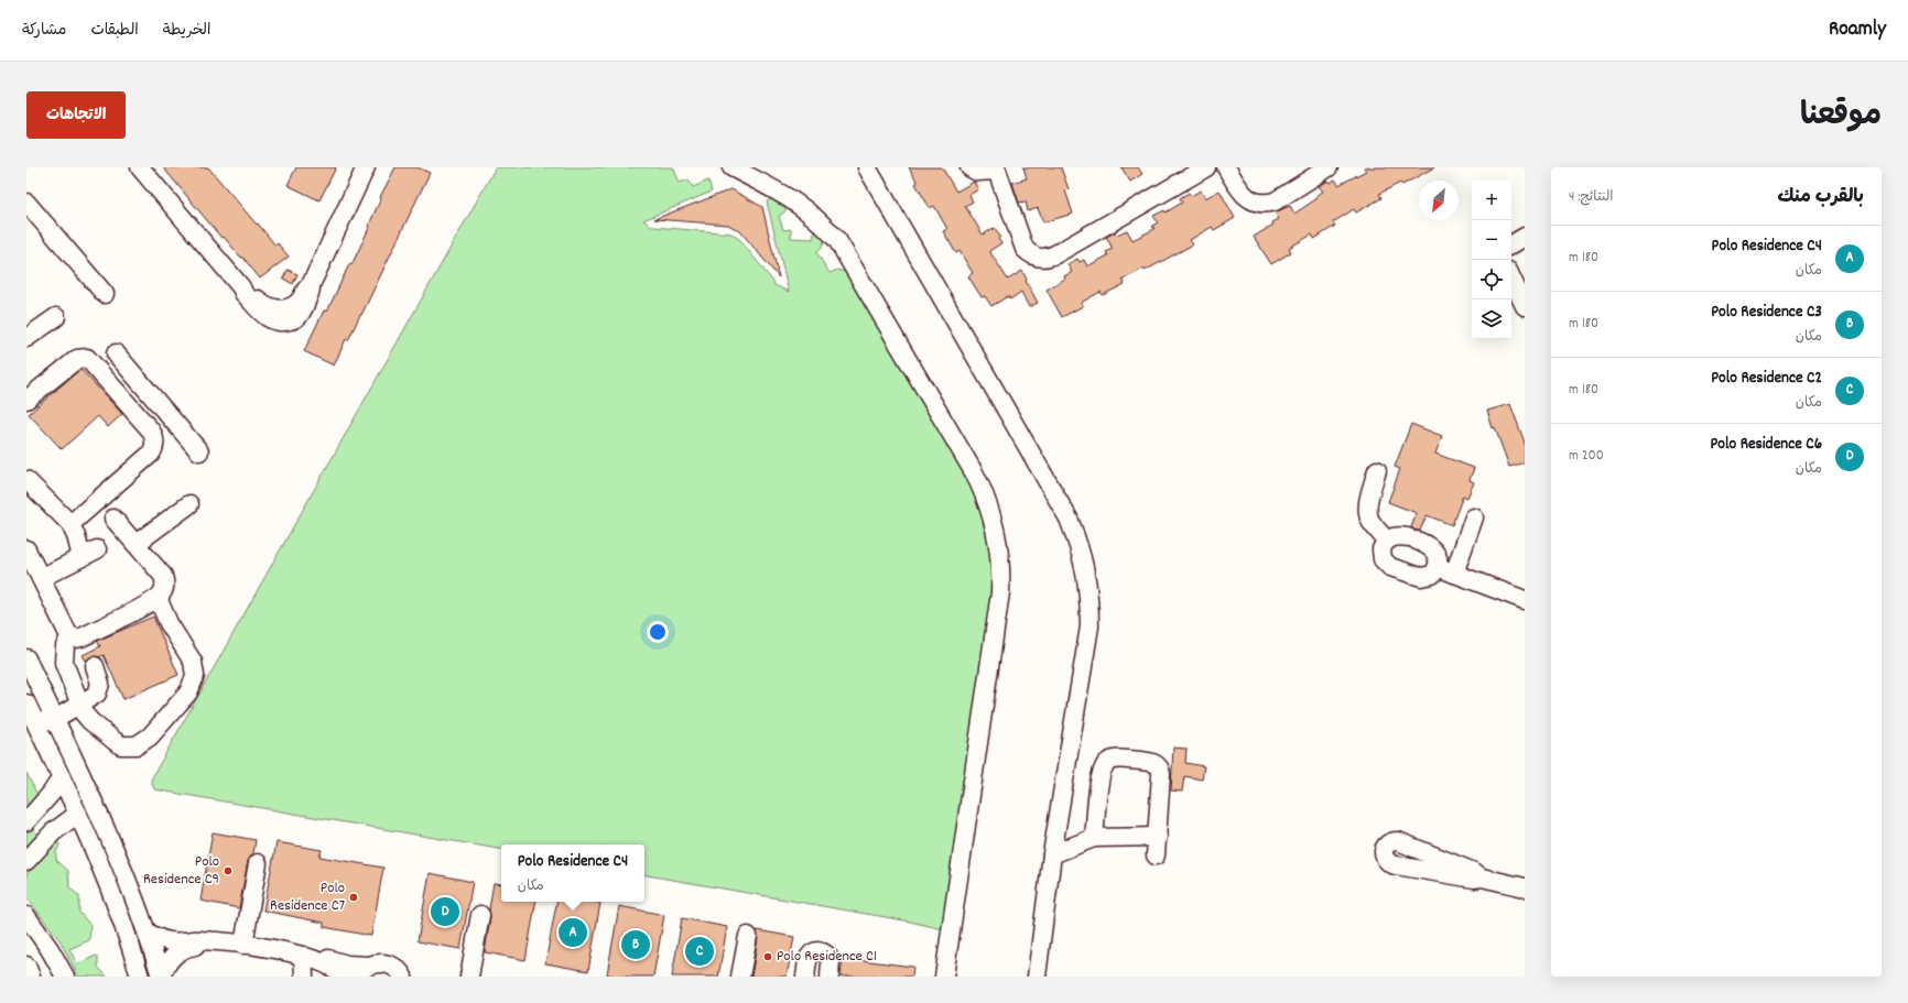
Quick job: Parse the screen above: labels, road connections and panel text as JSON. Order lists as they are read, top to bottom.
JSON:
{
  "places": ["Polo Residence C9", "Polo Residence C7", "Polo Residence C1"],
  "north": "bottom left",
  "page": {
    "header": "Roamly",
    "nav": ["الخريطة", "الطبقات", "مشاركة"],
    "title": "موقعنا",
    "buttons": "الاتجاهات",
    "heading": ["بالقرب منك", "النتائج: 4"],
    "map_buttons": ["+", "−"],
    "list": [
      {
        "mark": "A",
        "name": "Polo Residence C4",
        "note": "مكان",
        "value": "180 m"
      },
      {
        "mark": "B",
        "name": "Polo Residence C3",
        "note": "مكان",
        "value": "180 m"
      },
      {
        "mark": "C",
        "name": "Polo Residence C2",
        "note": "مكان",
        "value": "180 m"
      },
      {
        "mark": "D",
        "name": "Polo Residence C6",
        "note": "مكان",
        "value": "200 m"
      }
    ],
    "popup": ["Polo Residence C4", "مكان"],
    "pins": [
      "D",
      "A",
      "B",
      "C"
    ]
  }
}
